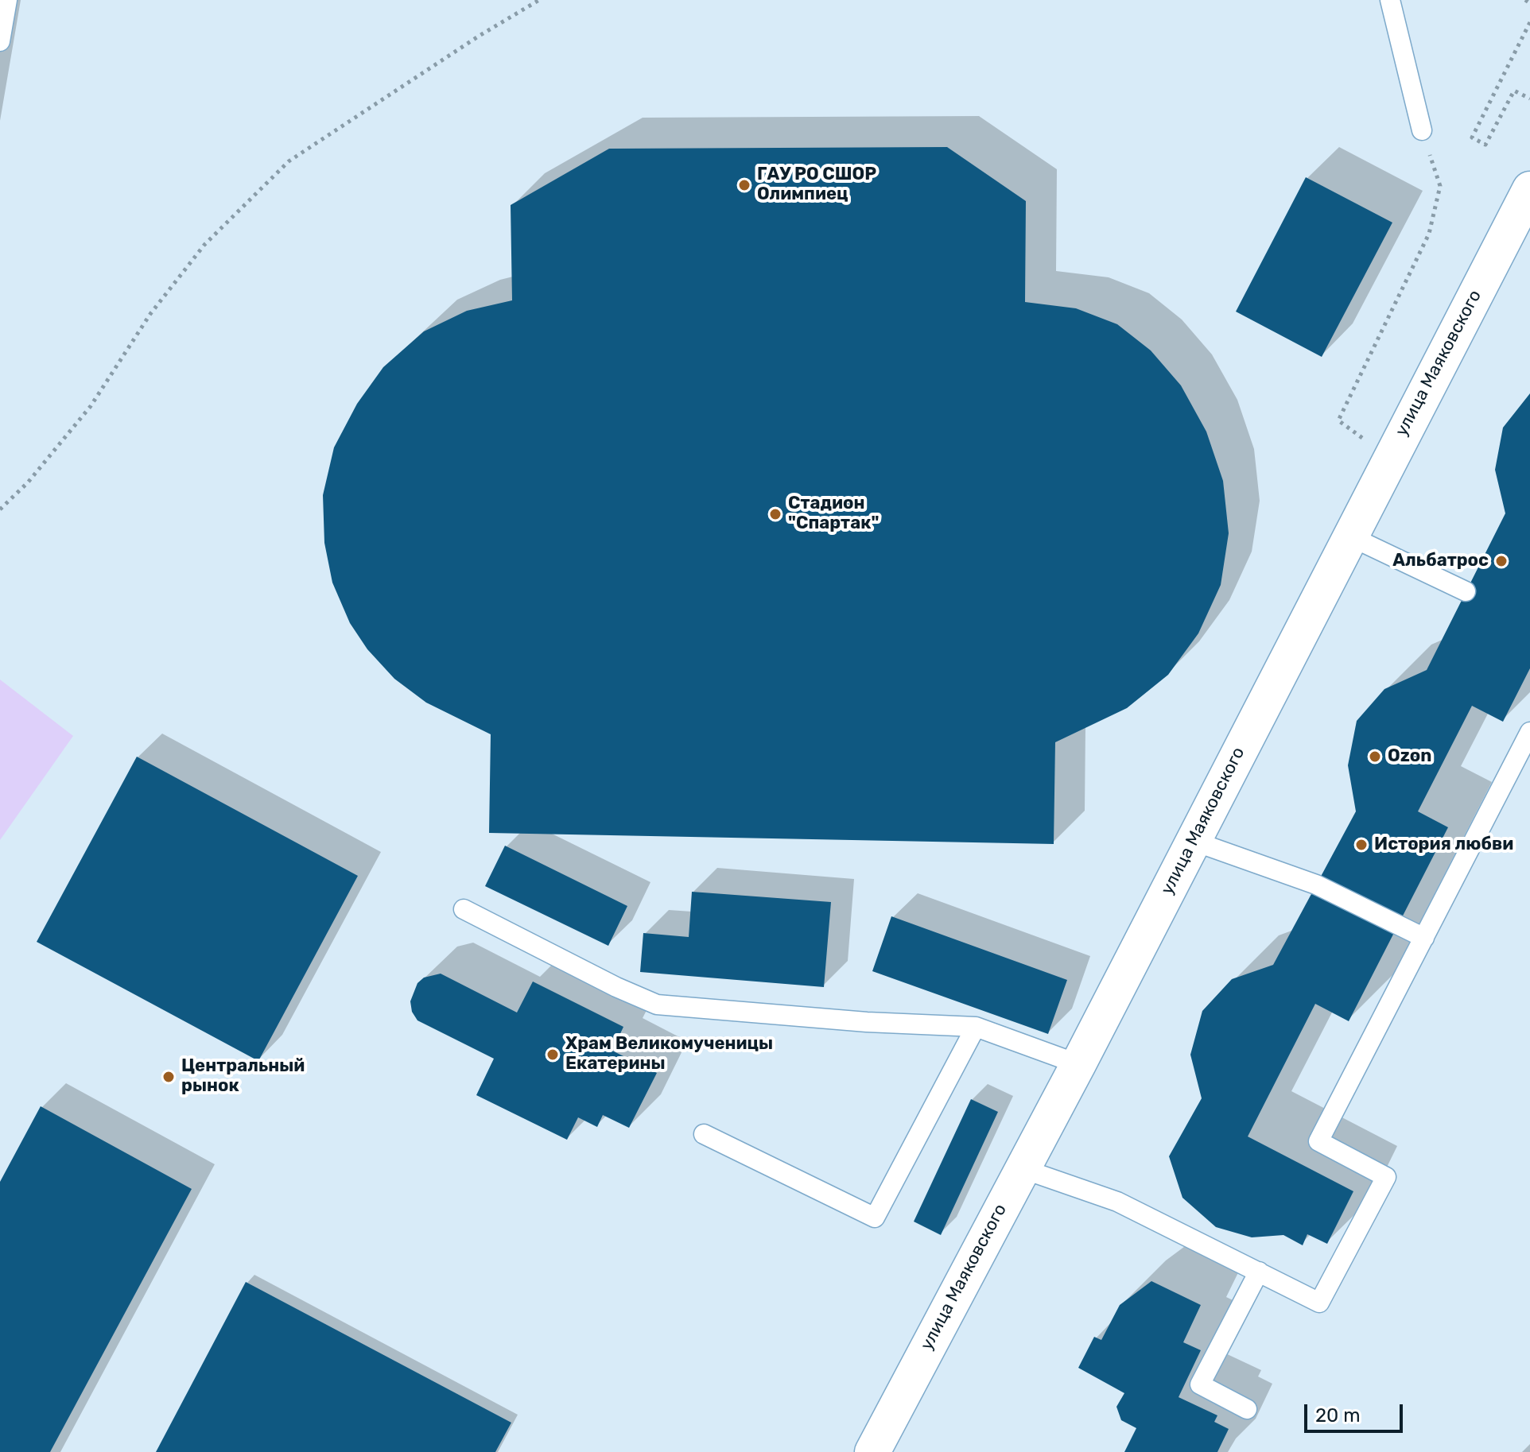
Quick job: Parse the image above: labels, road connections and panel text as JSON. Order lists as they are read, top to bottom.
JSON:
{
  "streets": {
    "street": ["улица Маяковского"]
  },
  "places": [
    "ГАУ РО СШОР Олимпиец",
    "Стадион \"Спартак\"",
    "Альбатрос",
    "Ozon",
    "История любви",
    "Храм Великомученицы Екатерины",
    "Центральный рынок"
  ],
  "scale_bar": "20 m"
}
